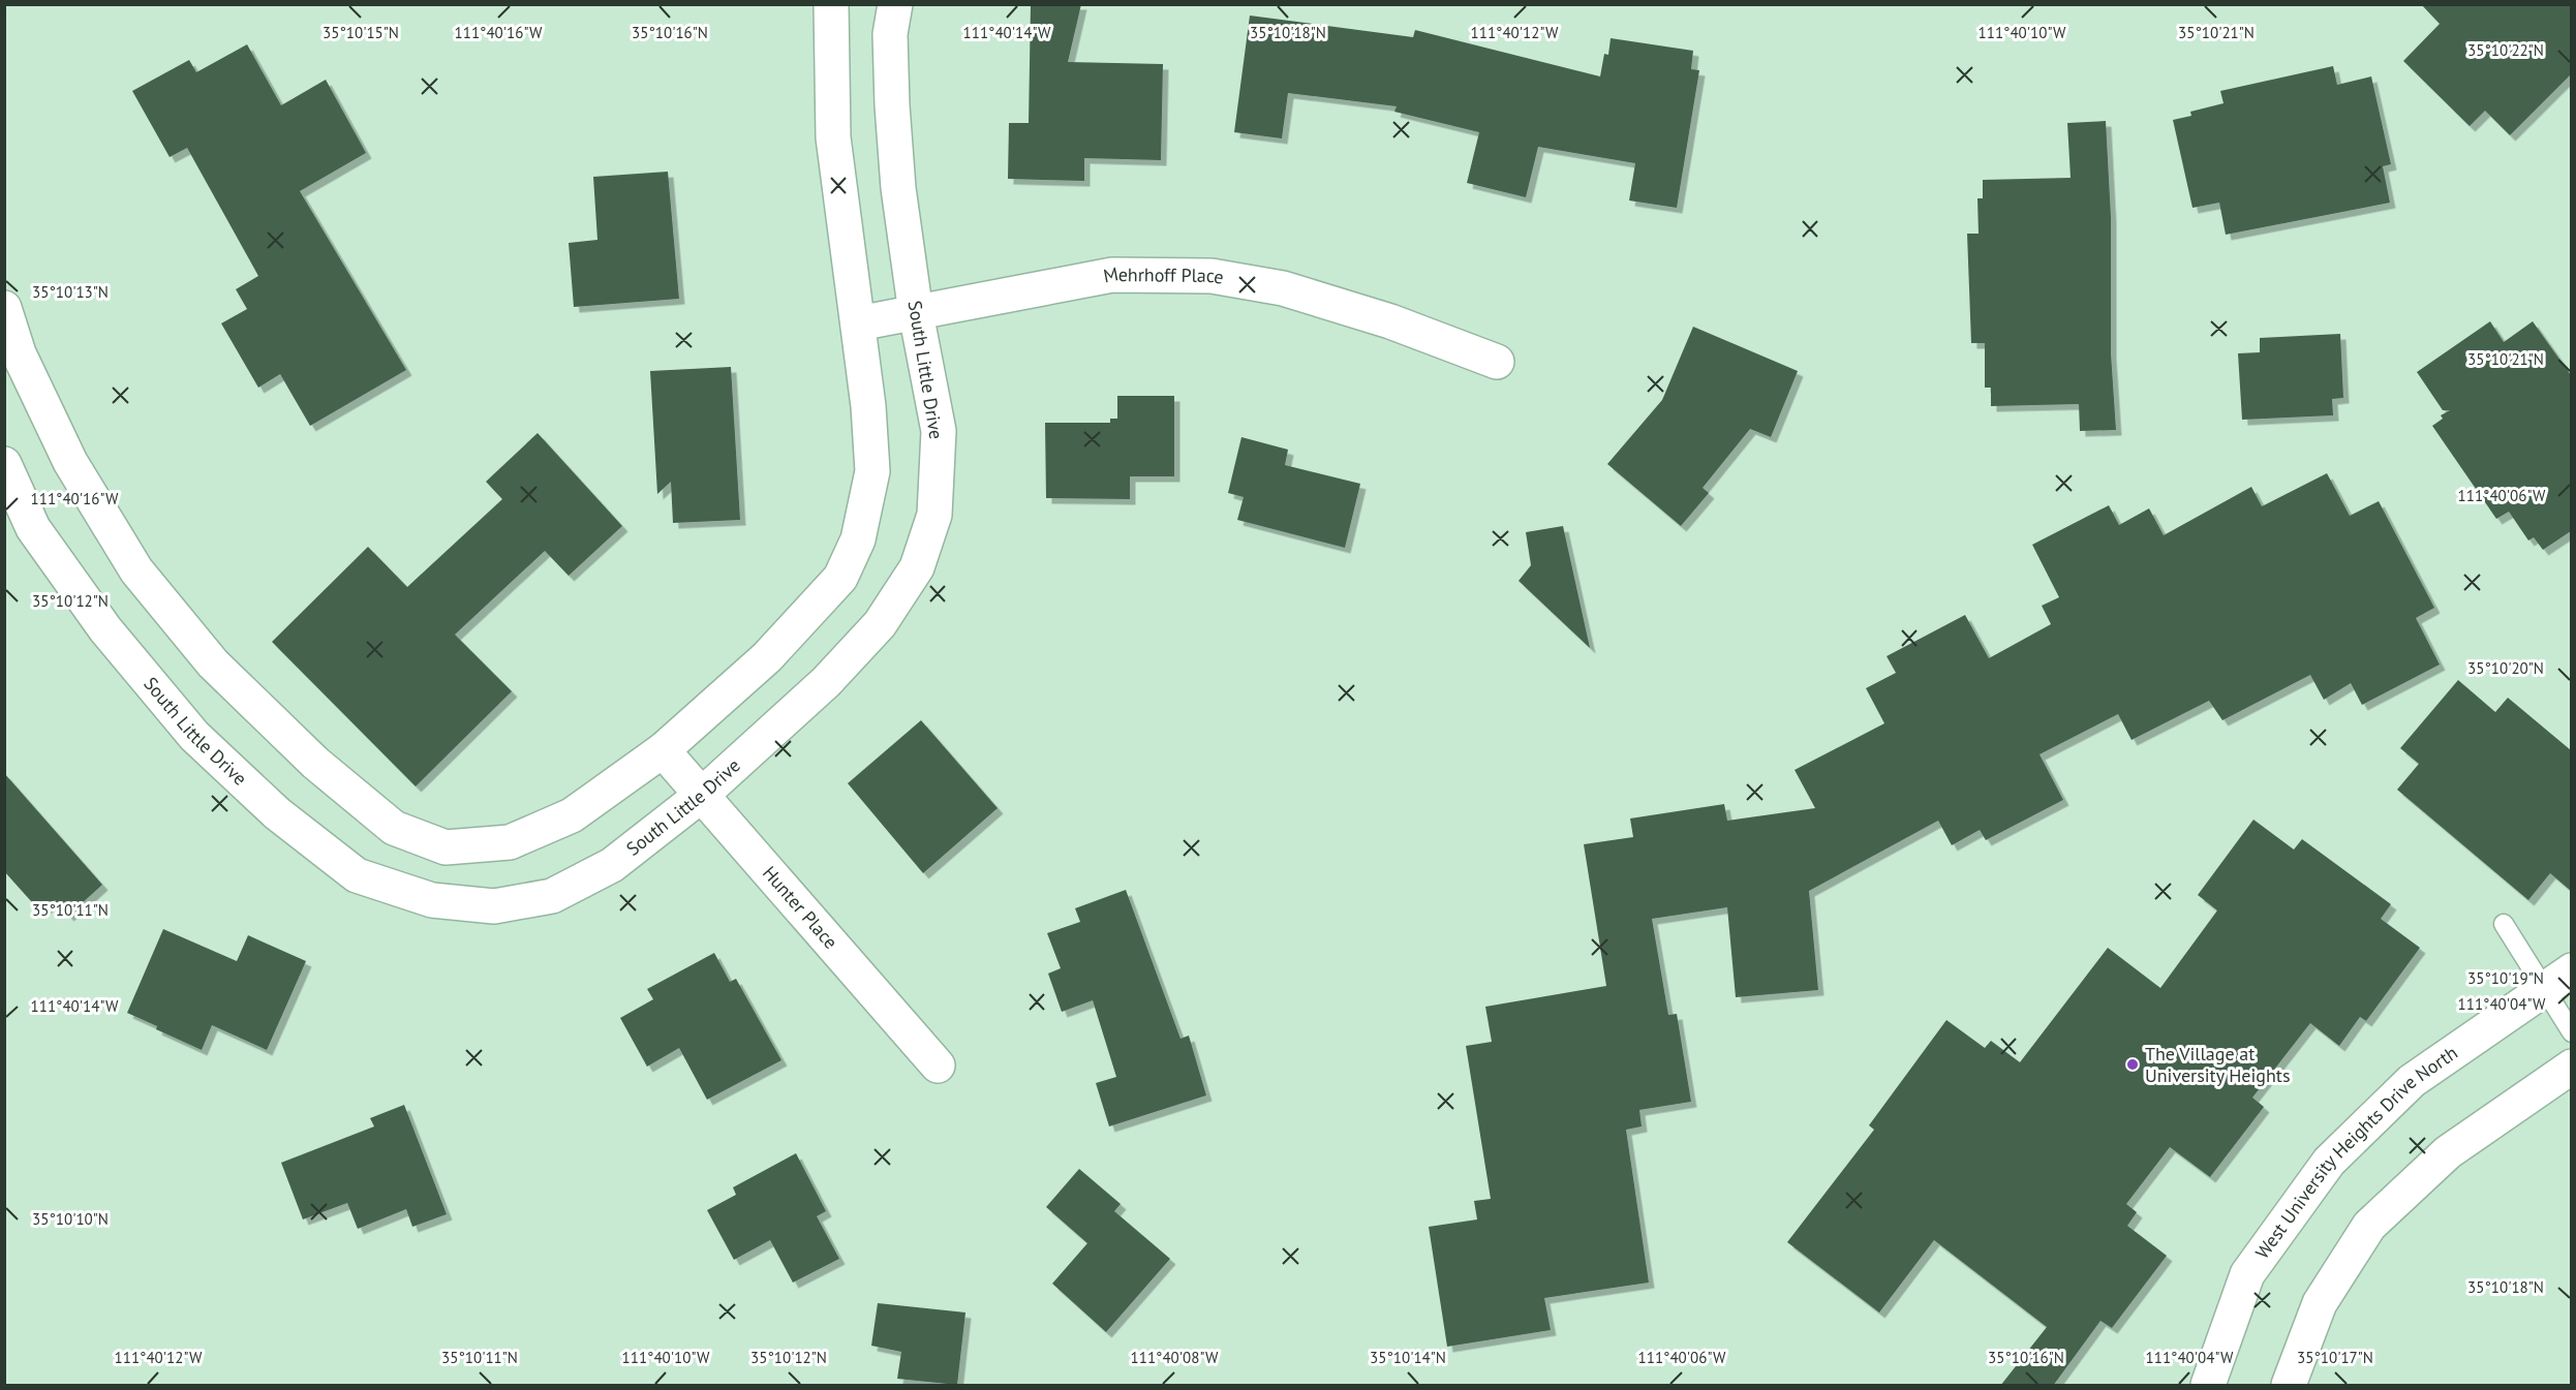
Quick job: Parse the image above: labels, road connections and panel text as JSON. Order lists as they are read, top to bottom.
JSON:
{
  "streets": {
    "street": [
      "Mehrhoff Place",
      "South Little Drive",
      "Hunter Place",
      "West University Heights Drive North"
    ]
  },
  "crossings": [
    ["Mehrhoff Place", "South Little Drive"],
    ["South Little Drive", "Hunter Place"]
  ],
  "places": ["The Village at University Heights"],
  "coordinates": [
    "35°10'15\"N",
    "111°40'16\"W",
    "35°10'16\"N",
    "111°40'14\"W",
    "35°10'18\"N",
    "111°40'12\"W",
    "111°40'10\"W",
    "35°10'21\"N",
    "35°10'22\"N",
    "35°10'13\"N",
    "111°40'06\"W",
    "35°10'12\"N",
    "35°10'20\"N",
    "35°10'11\"N",
    "35°10'19\"N",
    "111°40'04\"W",
    "35°10'10\"N",
    "111°40'08\"W",
    "35°10'14\"N",
    "35°10'17\"N"
  ]
}
